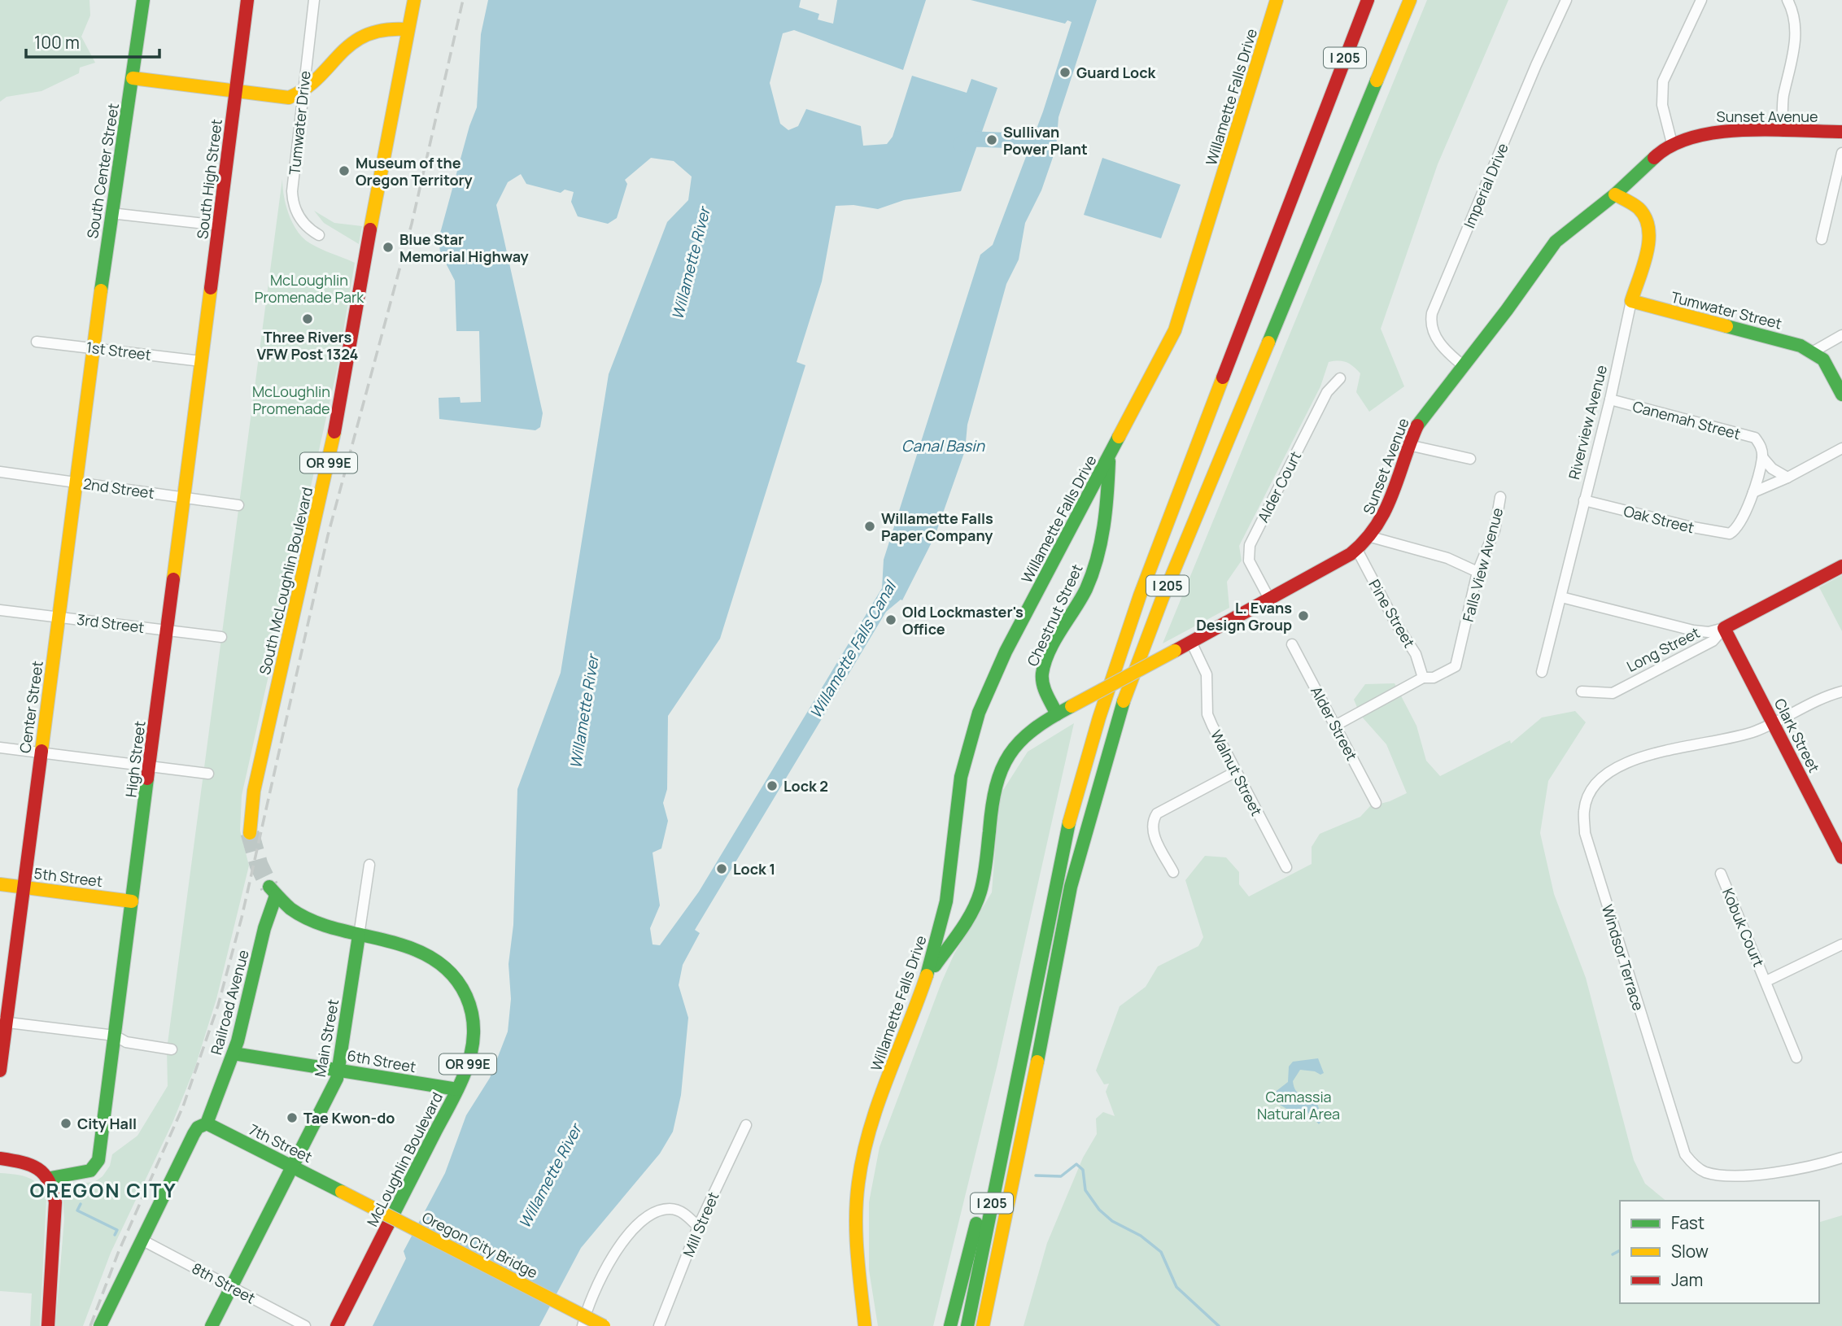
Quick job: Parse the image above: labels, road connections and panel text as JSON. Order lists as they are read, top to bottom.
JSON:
{
  "streets": {
    "main road": [
      "I 205",
      "Willamette Falls Drive",
      "Sunset Avenue",
      "South Center Street",
      "South High Street",
      "Tumwater Street",
      "Riverview Avenue",
      "OR 99E",
      "South McLoughlin Boulevard",
      "Chestnut Street",
      "Long Street",
      "Center Street",
      "Clark Street",
      "High Street",
      "5th Street",
      "Railroad Avenue",
      "Main Street",
      "6th Street",
      "7th Street",
      "McLoughlin Boulevard",
      "Oregon City Bridge"
    ],
    "street": [
      "Tumwater Drive",
      "Imperial Drive",
      "1st Street",
      "Canemah Street",
      "Alder Court",
      "2nd Street",
      "Oak Street",
      "Falls View Avenue",
      "Pine Street",
      "3rd Street",
      "Alder Street",
      "Walnut Street",
      "Kobuk Court",
      "Windsor Terrace",
      "Mill Street",
      "8th Street"
    ]
  },
  "crossings": [
    ["Willamette Falls Drive", "Sunset Avenue"],
    ["Willamette Falls Drive", "Chestnut Street"],
    ["Sunset Avenue", "Imperial Drive"],
    ["Sunset Avenue", "Riverview Avenue"],
    ["Sunset Avenue", "Alder Court"],
    ["Sunset Avenue", "Pine Street"],
    ["Sunset Avenue", "Chestnut Street"],
    ["Sunset Avenue", "Walnut Street"],
    ["South Center Street", "1st Street"],
    ["South Center Street", "Center Street"],
    ["South High Street", "1st Street"],
    ["South High Street", "High Street"],
    ["Tumwater Street", "Riverview Avenue"],
    ["1st Street", "Center Street"],
    ["1st Street", "High Street"],
    ["Canemah Street", "Riverview Avenue"],
    ["Riverview Avenue", "Oak Street"],
    ["2nd Street", "Center Street"],
    ["2nd Street", "High Street"],
    ["Falls View Avenue", "Pine Street"],
    ["3rd Street", "Center Street"],
    ["3rd Street", "High Street"],
    ["Long Street", "Clark Street"],
    ["Center Street", "5th Street"],
    ["Clark Street", "Windsor Terrace"],
    ["High Street", "5th Street"],
    ["Railroad Avenue", "6th Street"],
    ["Railroad Avenue", "7th Street"],
    ["Railroad Avenue", "McLoughlin Boulevard"],
    ["Railroad Avenue", "8th Street"],
    ["Main Street", "6th Street"],
    ["Main Street", "7th Street"],
    ["Main Street", "McLoughlin Boulevard"],
    ["Main Street", "8th Street"],
    ["6th Street", "McLoughlin Boulevard"],
    ["7th Street", "Oregon City Bridge"]
  ],
  "districts": ["OREGON CITY"],
  "water": ["Willamette River", "Canal Basin", "Willamette Falls Canal"],
  "parks": ["McLoughlin Promenade Park", "McLoughlin Promenade", "Camassia Natural Area"],
  "places": [
    "Guard Lock",
    "Sullivan Power Plant",
    "Museum of the Oregon Territory",
    "Blue Star Memorial Highway",
    "Three Rivers VFW Post 1324",
    "Willamette Falls Paper Company",
    "L. Evans Design Group",
    "Old Lockmaster's Office",
    "Lock 2",
    "Lock 1",
    "Tae Kwon-do",
    "City Hall"
  ],
  "legend": ["Fast", "Slow", "Jam"],
  "scale_bar": "100 m"
}
